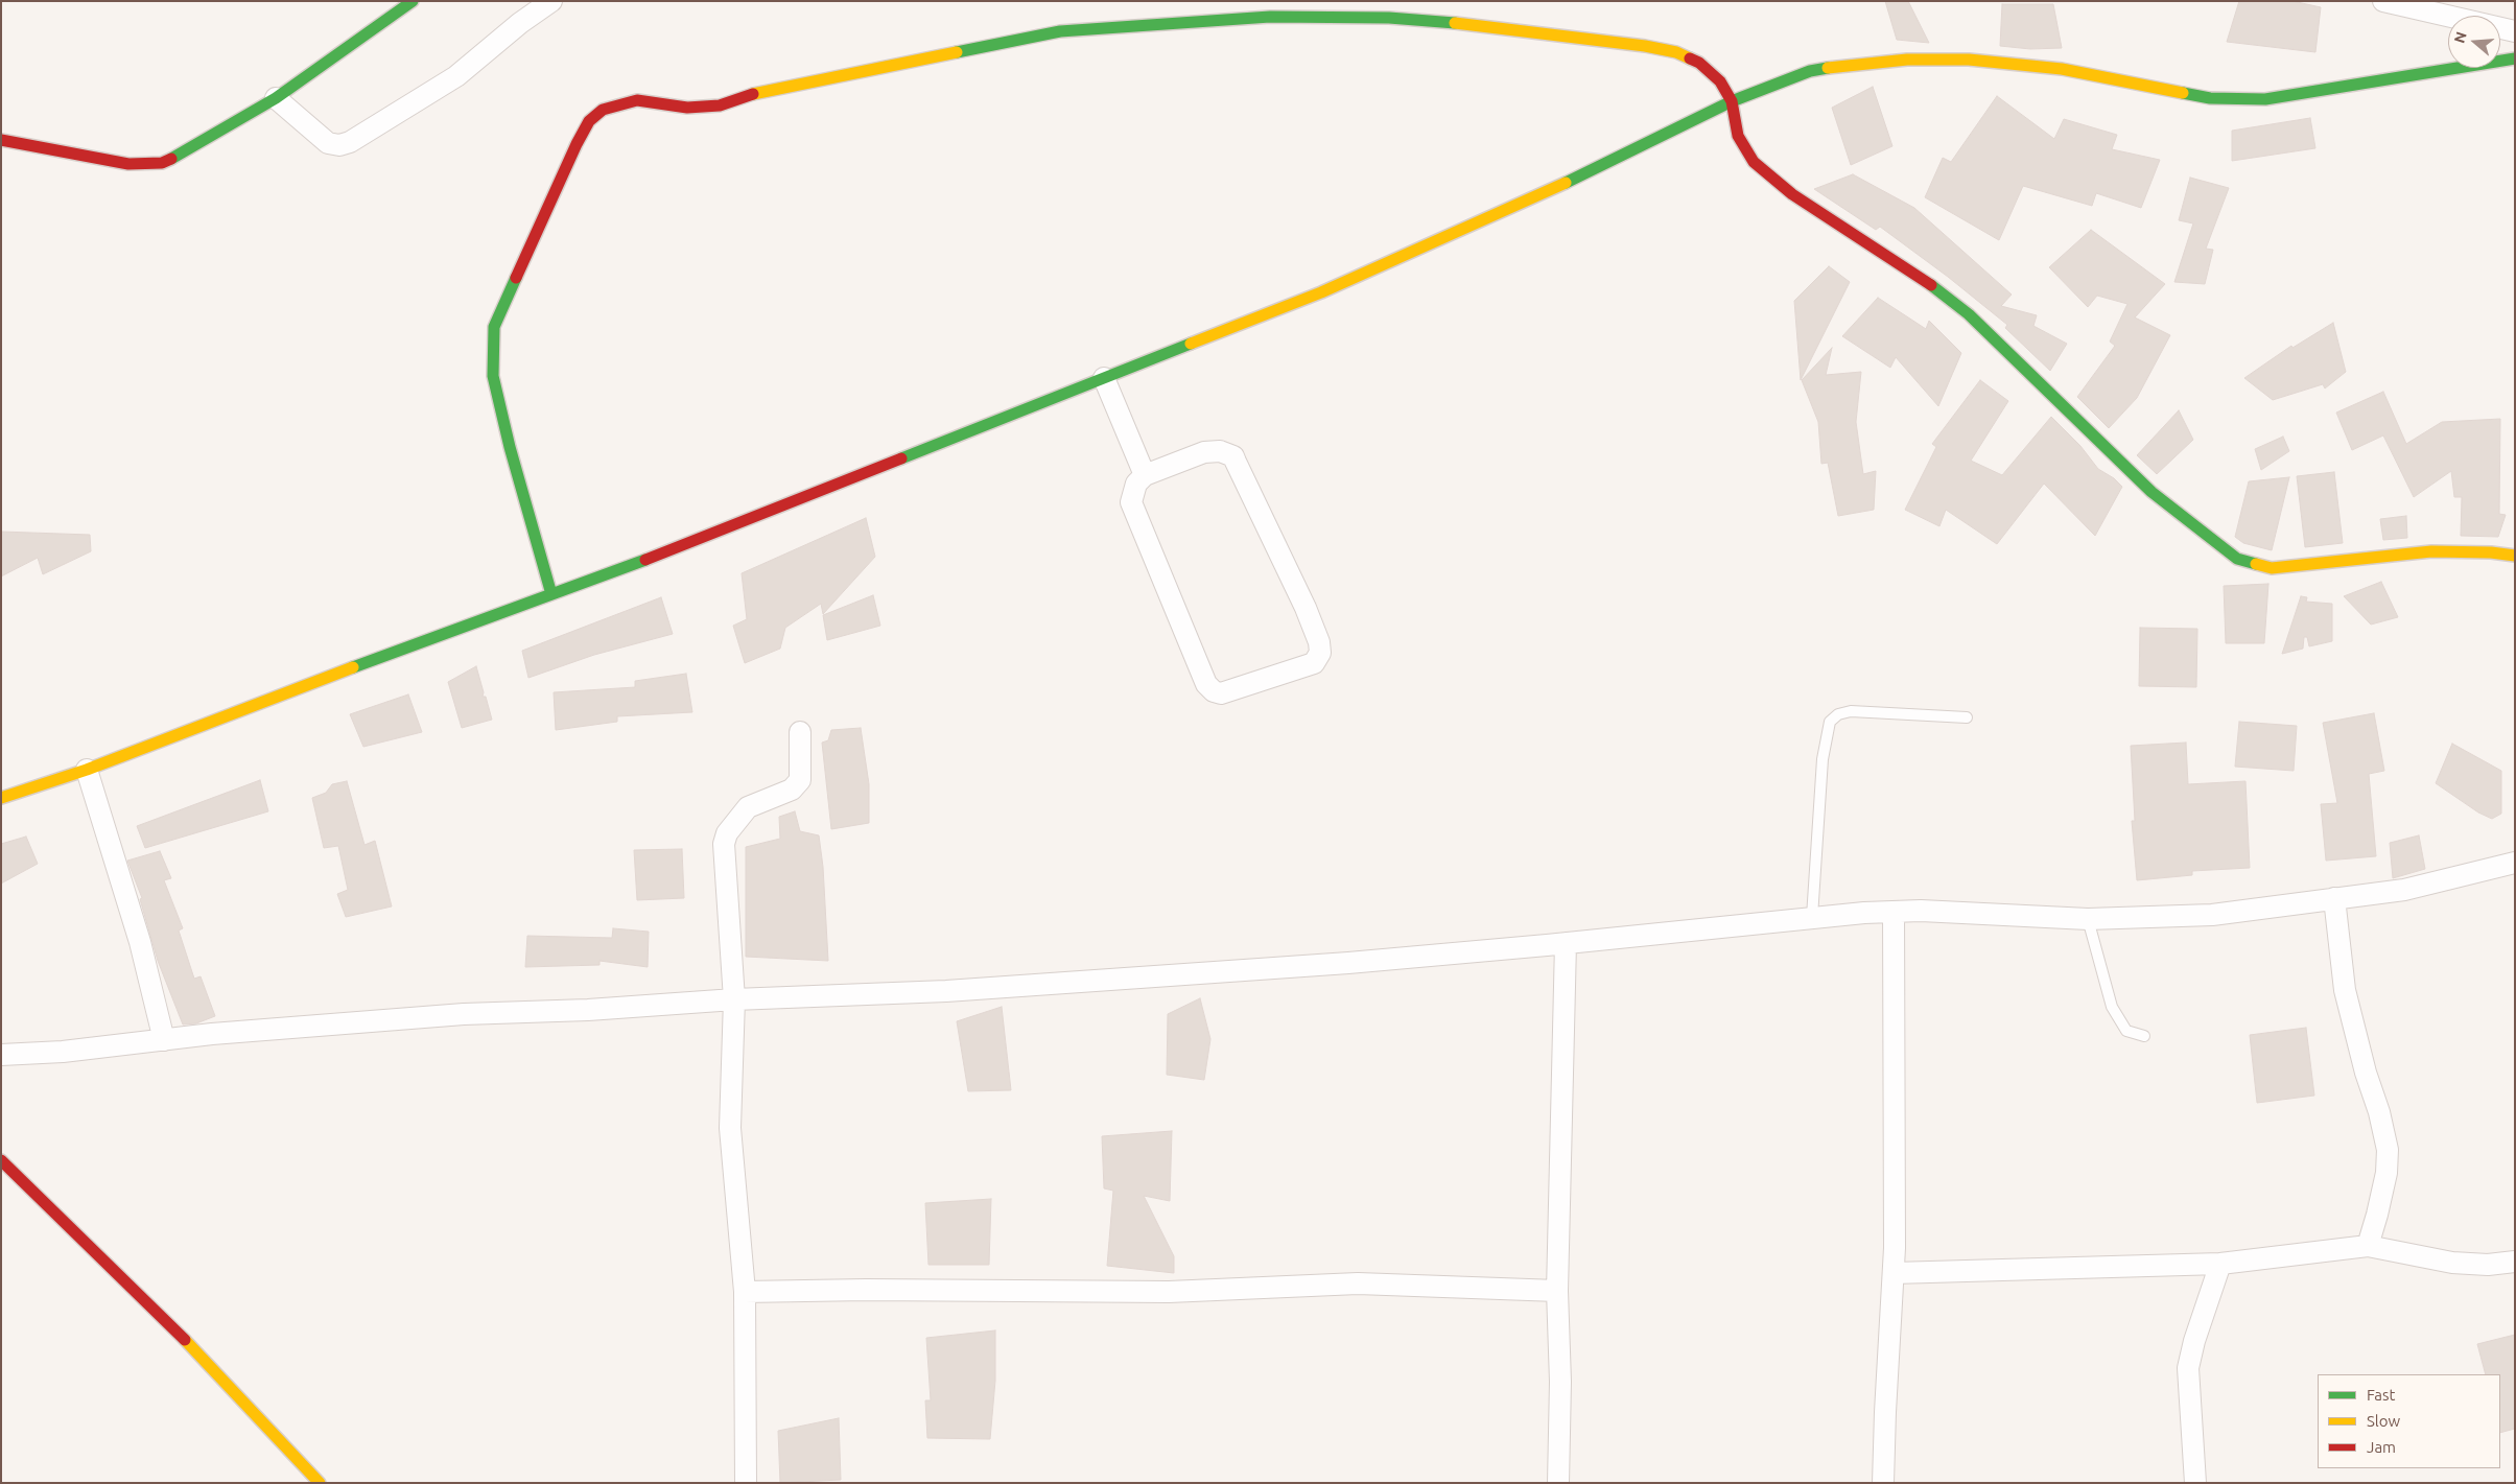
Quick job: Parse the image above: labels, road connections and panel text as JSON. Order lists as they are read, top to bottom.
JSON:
{
  "legend": ["Fast", "Slow", "Jam"],
  "north": "left"
}
